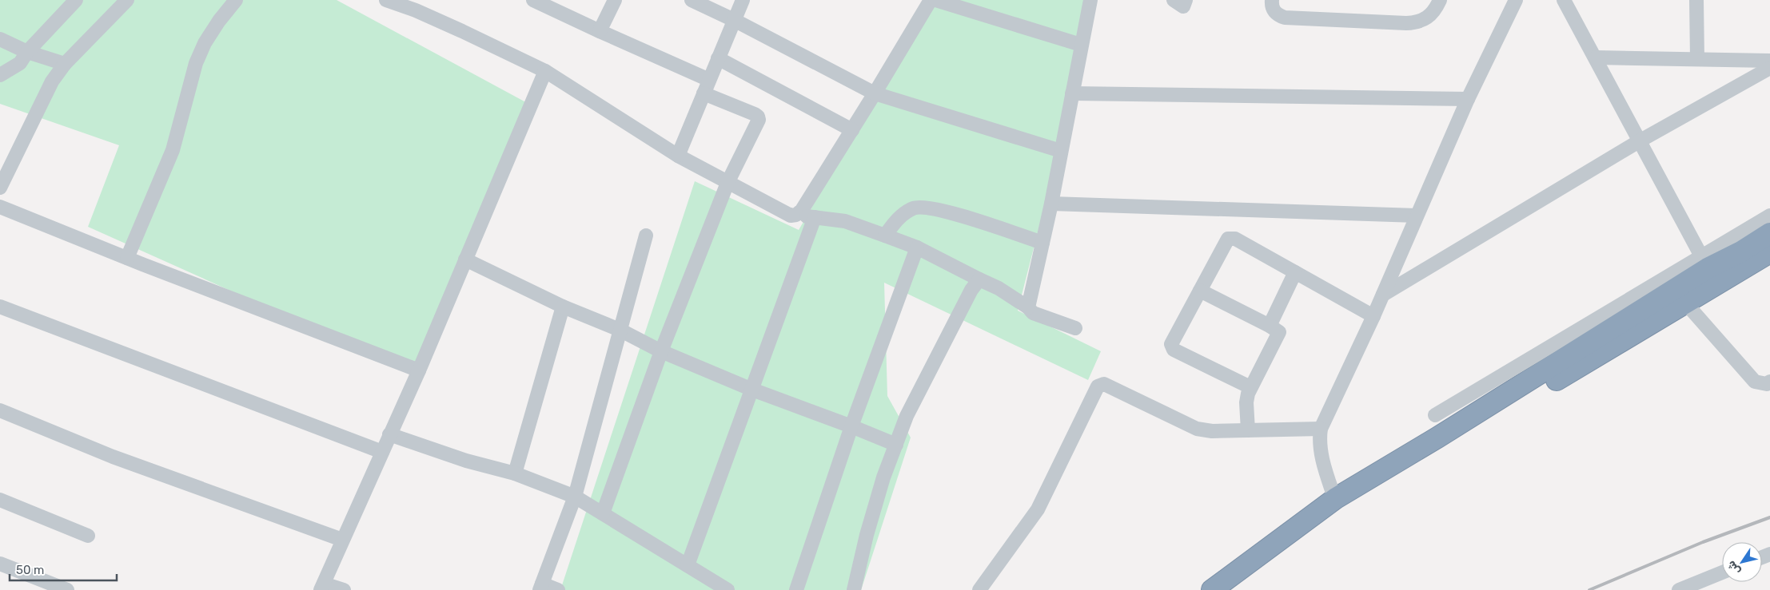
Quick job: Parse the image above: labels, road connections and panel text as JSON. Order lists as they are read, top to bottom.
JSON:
{
  "scale_bar": "50 m",
  "north": "bottom left"
}
